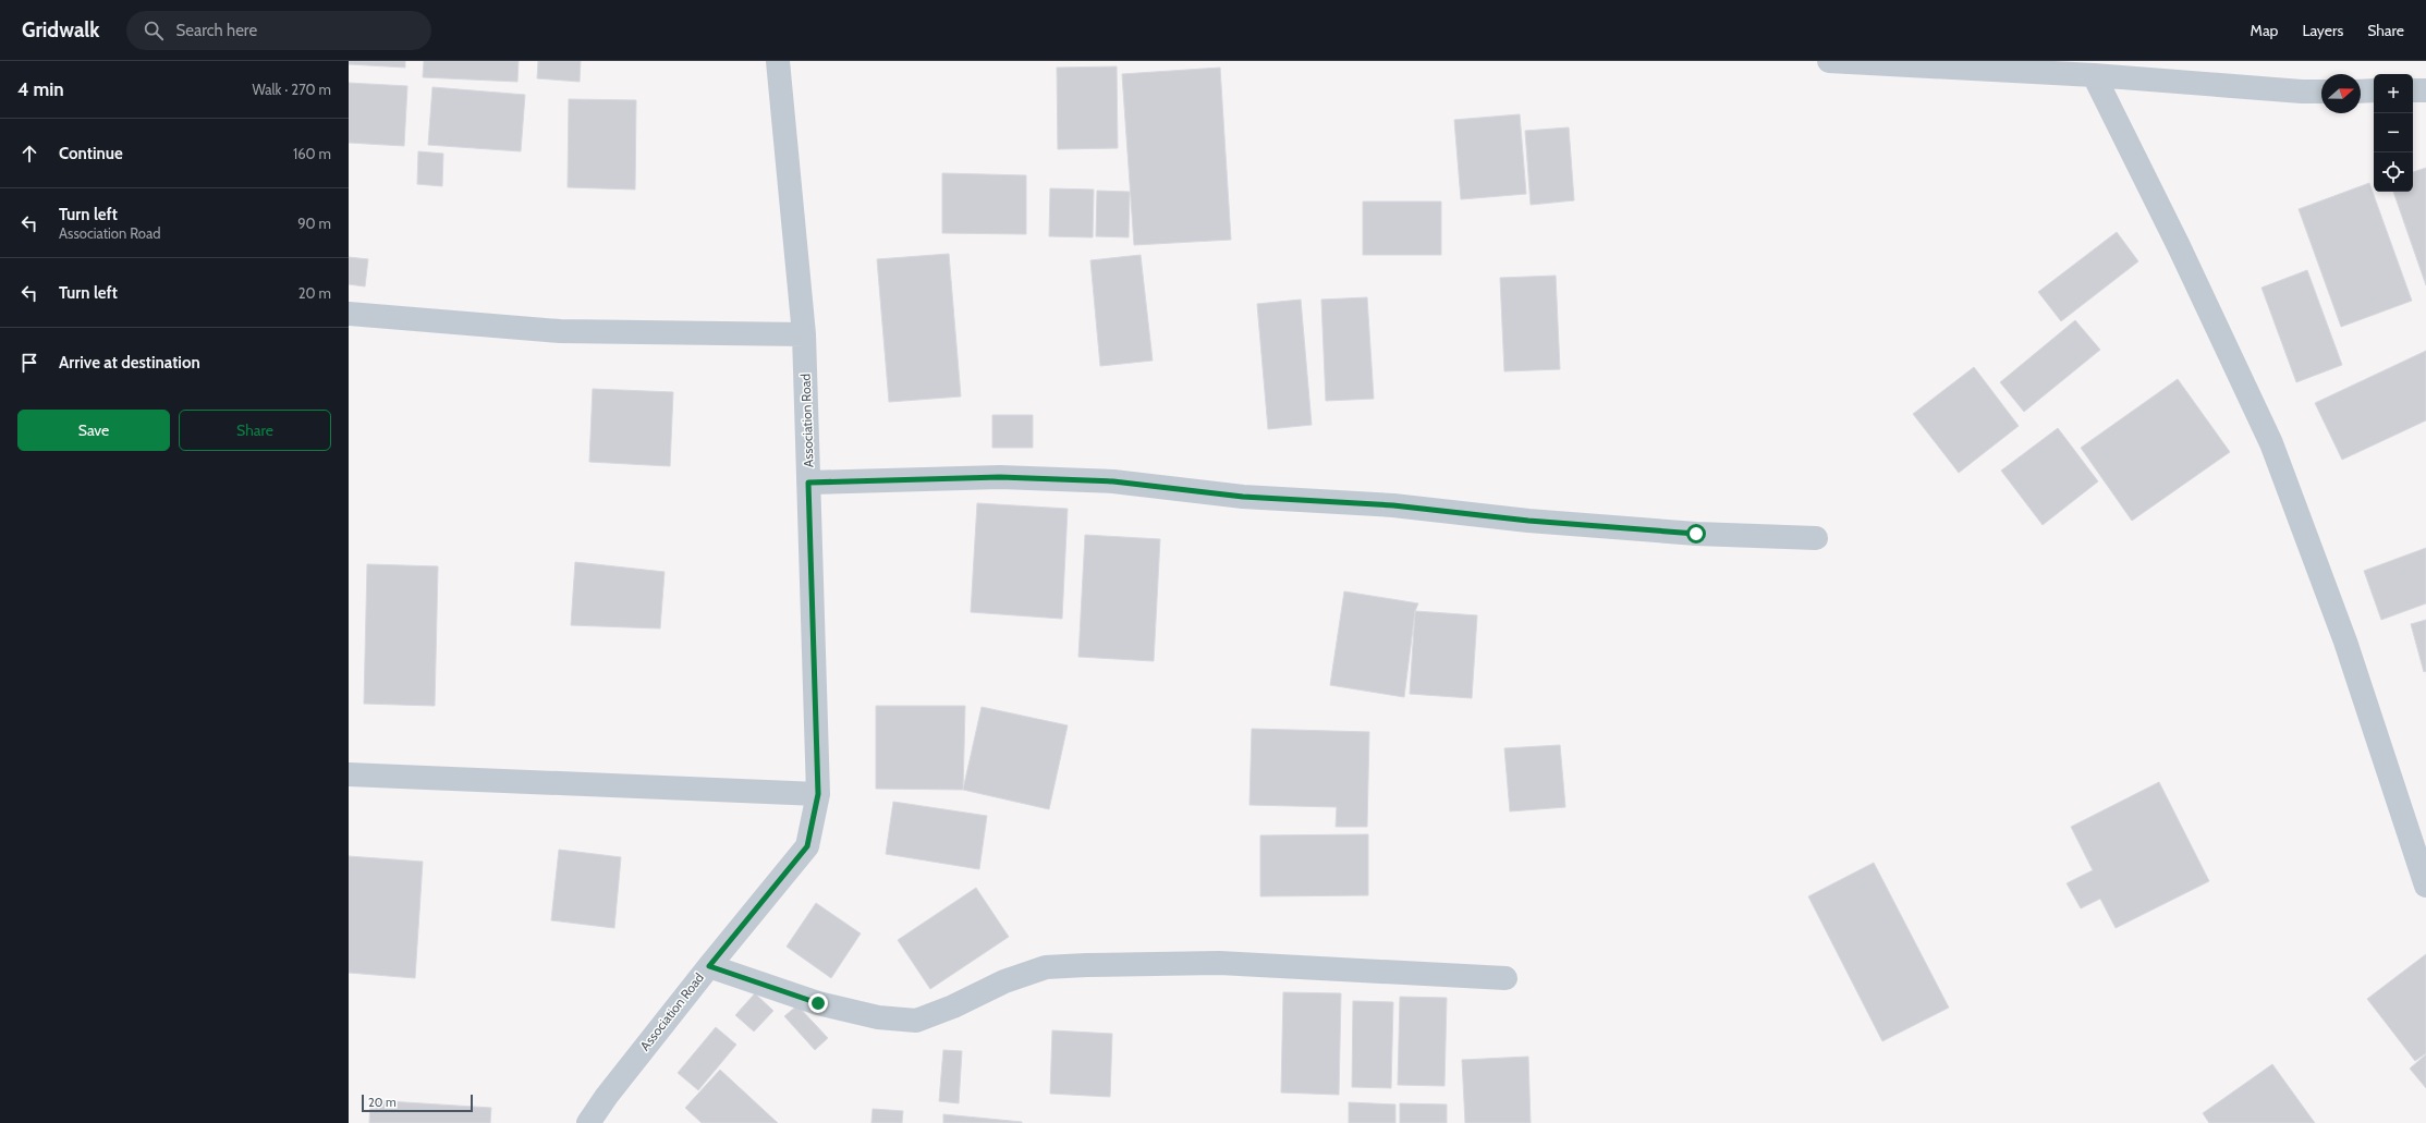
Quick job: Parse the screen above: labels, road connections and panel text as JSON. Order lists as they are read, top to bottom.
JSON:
{
  "streets": {
    "street": ["Association Road"]
  },
  "scale_bar": "20 m",
  "north": "right",
  "page": {
    "header": "Gridwalk",
    "search": "Search here",
    "nav": ["Map", "Layers", "Share"],
    "heading": ["4 min", "Walk · 270 m"],
    "map_buttons": ["+", "−"],
    "list": [
      ["Continue", "160 m"],
      ["Turn left", "Association Road", "90 m"],
      ["Turn left", "20 m"],
      "Arrive at destination"
    ],
    "buttons": ["Save", "Share"],
    "scale": "20 m"
  }
}
